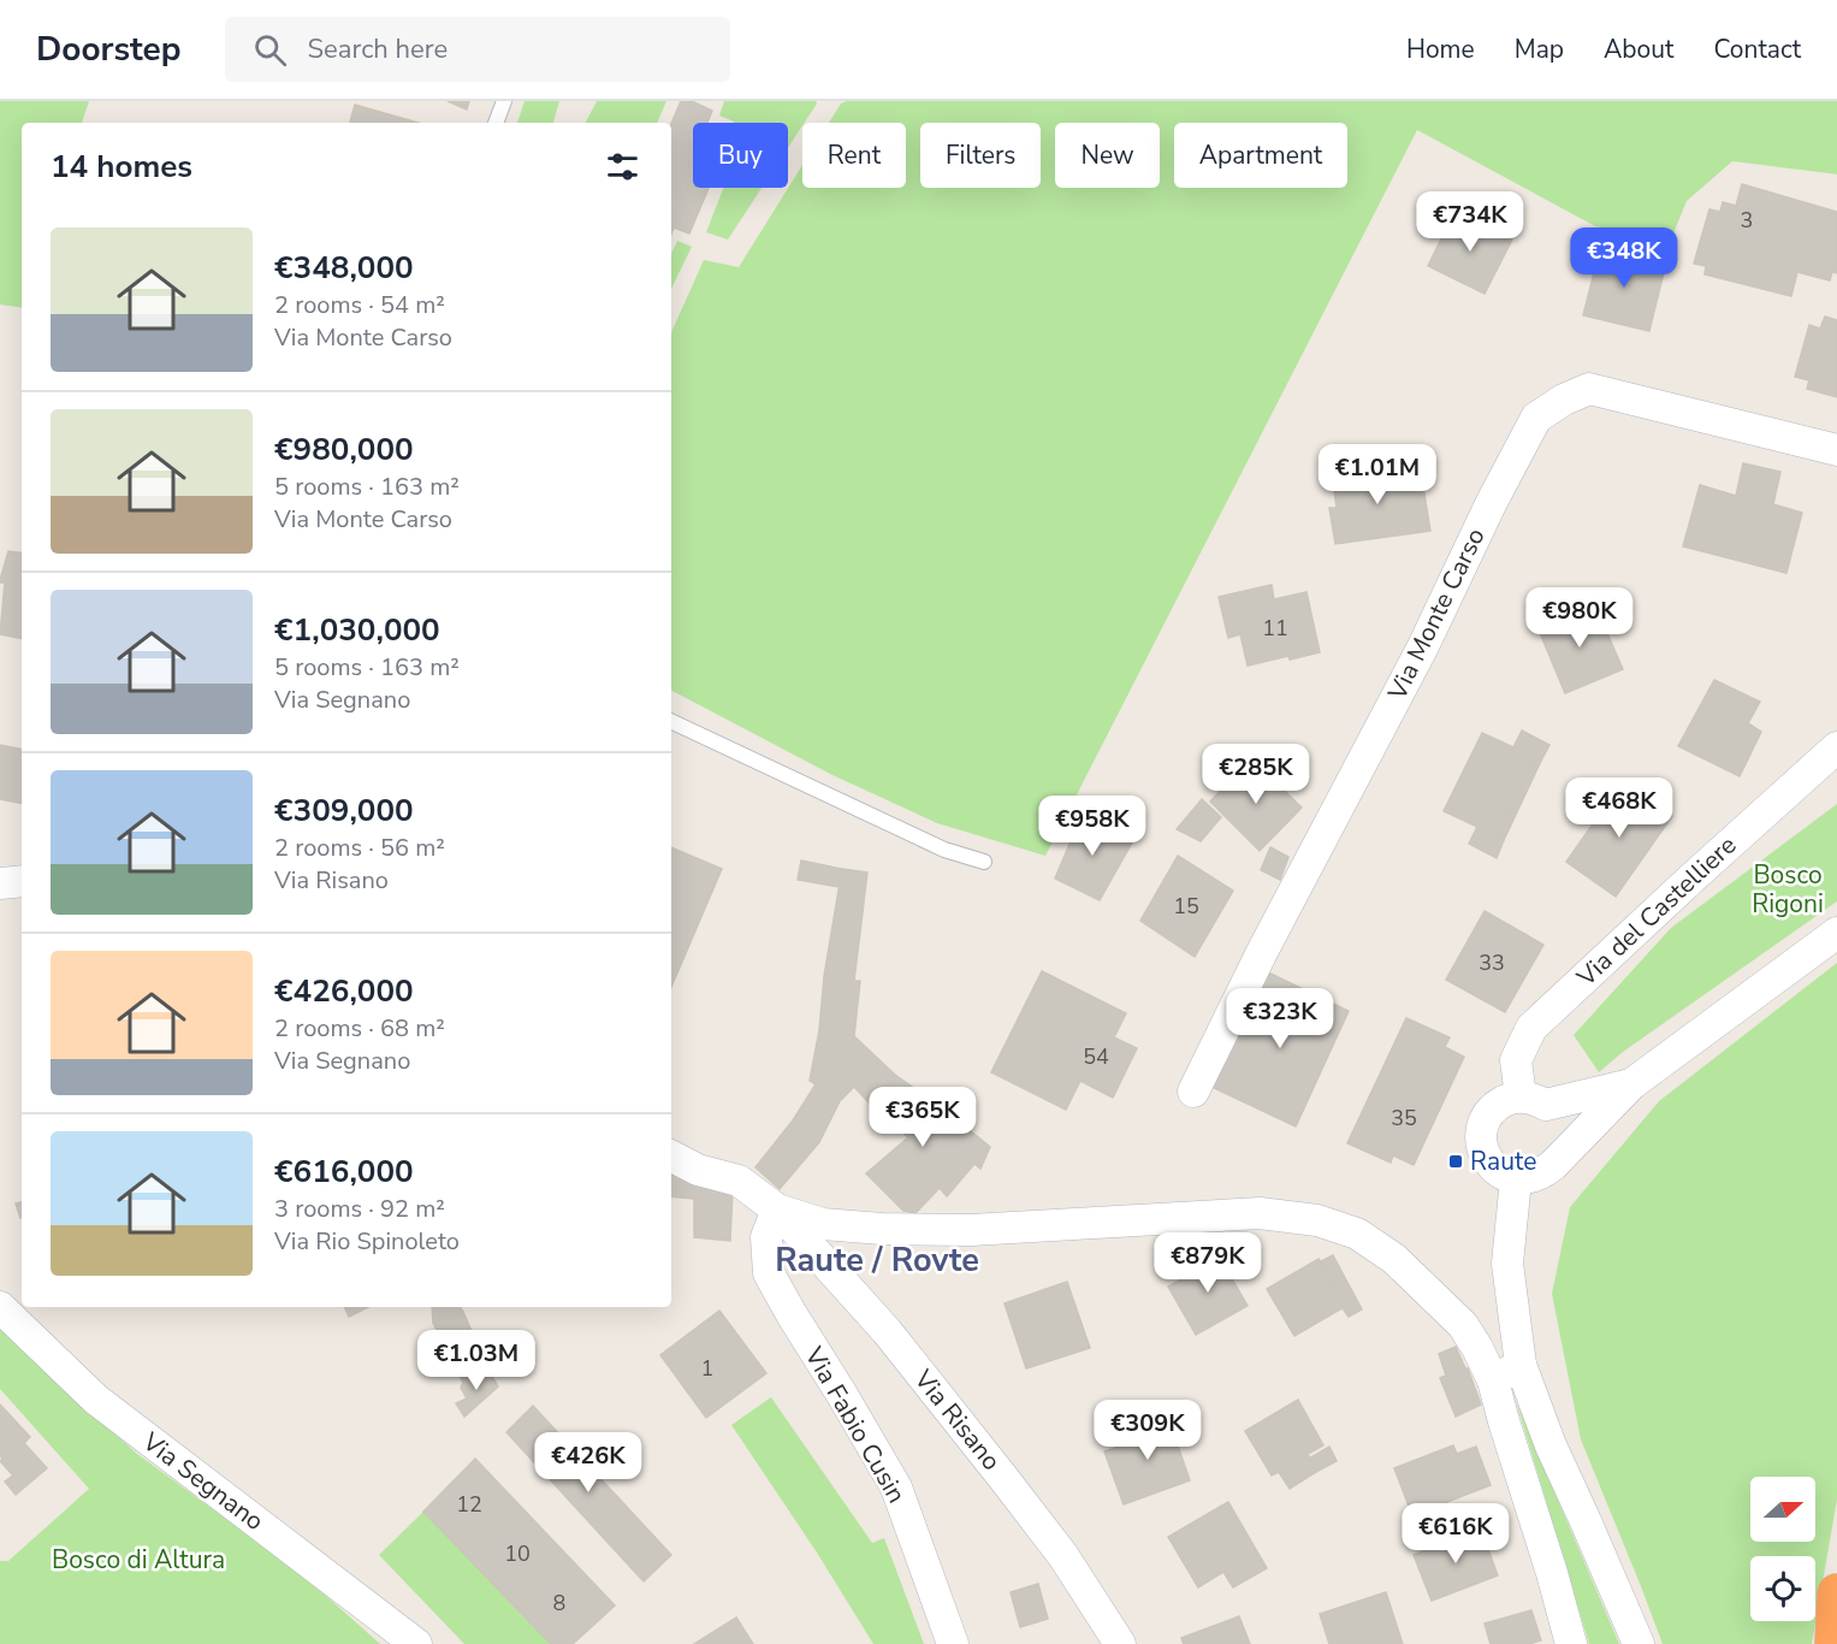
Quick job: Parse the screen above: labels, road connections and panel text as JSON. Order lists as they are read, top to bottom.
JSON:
{
  "streets": {
    "street": [
      "Via Monte Carso",
      "Via del Castelliere",
      "Via Risano",
      "Via Fabio Cusin",
      "Via Segnano"
    ]
  },
  "crossings": [
    ["Via Risano", "Via Fabio Cusin"]
  ],
  "districts": ["Raute / Rovte"],
  "parks": ["Bosco Rigoni", "Bosco di Altura"],
  "places": {
    "transit": ["Raute"]
  },
  "house_numbers": [
    "3",
    "11",
    "15",
    "33",
    "54",
    "35",
    "1",
    "12",
    "10",
    "8"
  ],
  "north": "right",
  "page": {
    "header": "Doorstep",
    "search": "Search here",
    "nav": [
      "Home",
      "Map",
      "About",
      "Contact"
    ],
    "chip": [
      "Buy",
      "Rent",
      "Filters",
      "New",
      "Apartment"
    ],
    "heading": "14 homes",
    "price": [
      "€734K",
      "€348K",
      "€1.01M",
      "€980K",
      "€285K",
      "€468K",
      "€958K",
      "€323K",
      "€365K",
      "€879K",
      "€1.03M",
      "€309K",
      "€426K",
      "€616K"
    ],
    "list": [
      {
        "name": "€348,000",
        "note": "2 rooms · 54 m² · Via Monte Carso"
      },
      {
        "name": "€980,000",
        "note": "5 rooms · 163 m² · Via Monte Carso"
      },
      {
        "name": "€1,030,000",
        "note": "5 rooms · 163 m² · Via Segnano"
      },
      {
        "name": "€309,000",
        "note": "2 rooms · 56 m² · Via Risano"
      },
      {
        "name": "€426,000",
        "note": "2 rooms · 68 m² · Via Segnano"
      },
      {
        "name": "€616,000",
        "note": "3 rooms · 92 m² · Via Rio Spinoleto"
      }
    ]
  }
}
